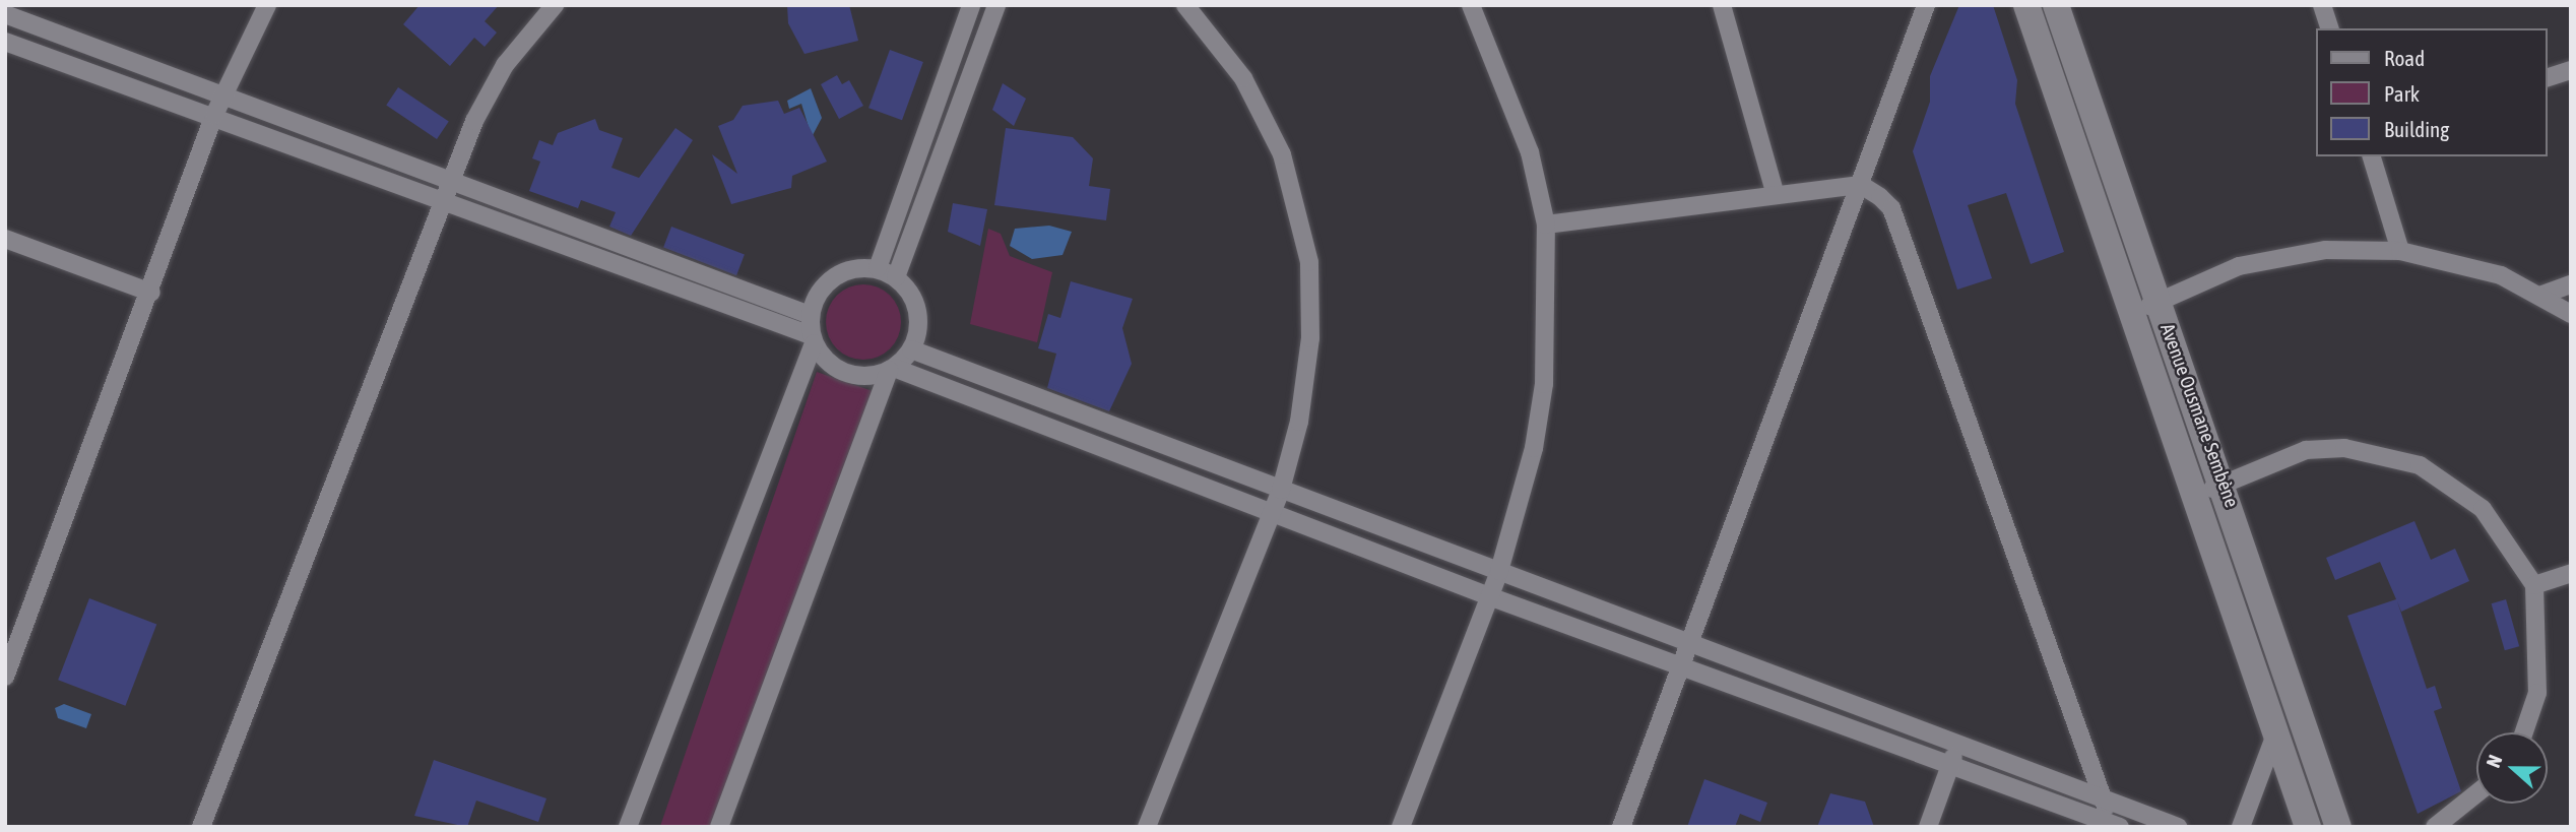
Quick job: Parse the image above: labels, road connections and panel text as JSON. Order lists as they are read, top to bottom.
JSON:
{
  "streets": {
    "main road": ["Avenue Ousmane Sembène"]
  },
  "legend": ["Road", "Park", "Building"],
  "north": "left"
}
